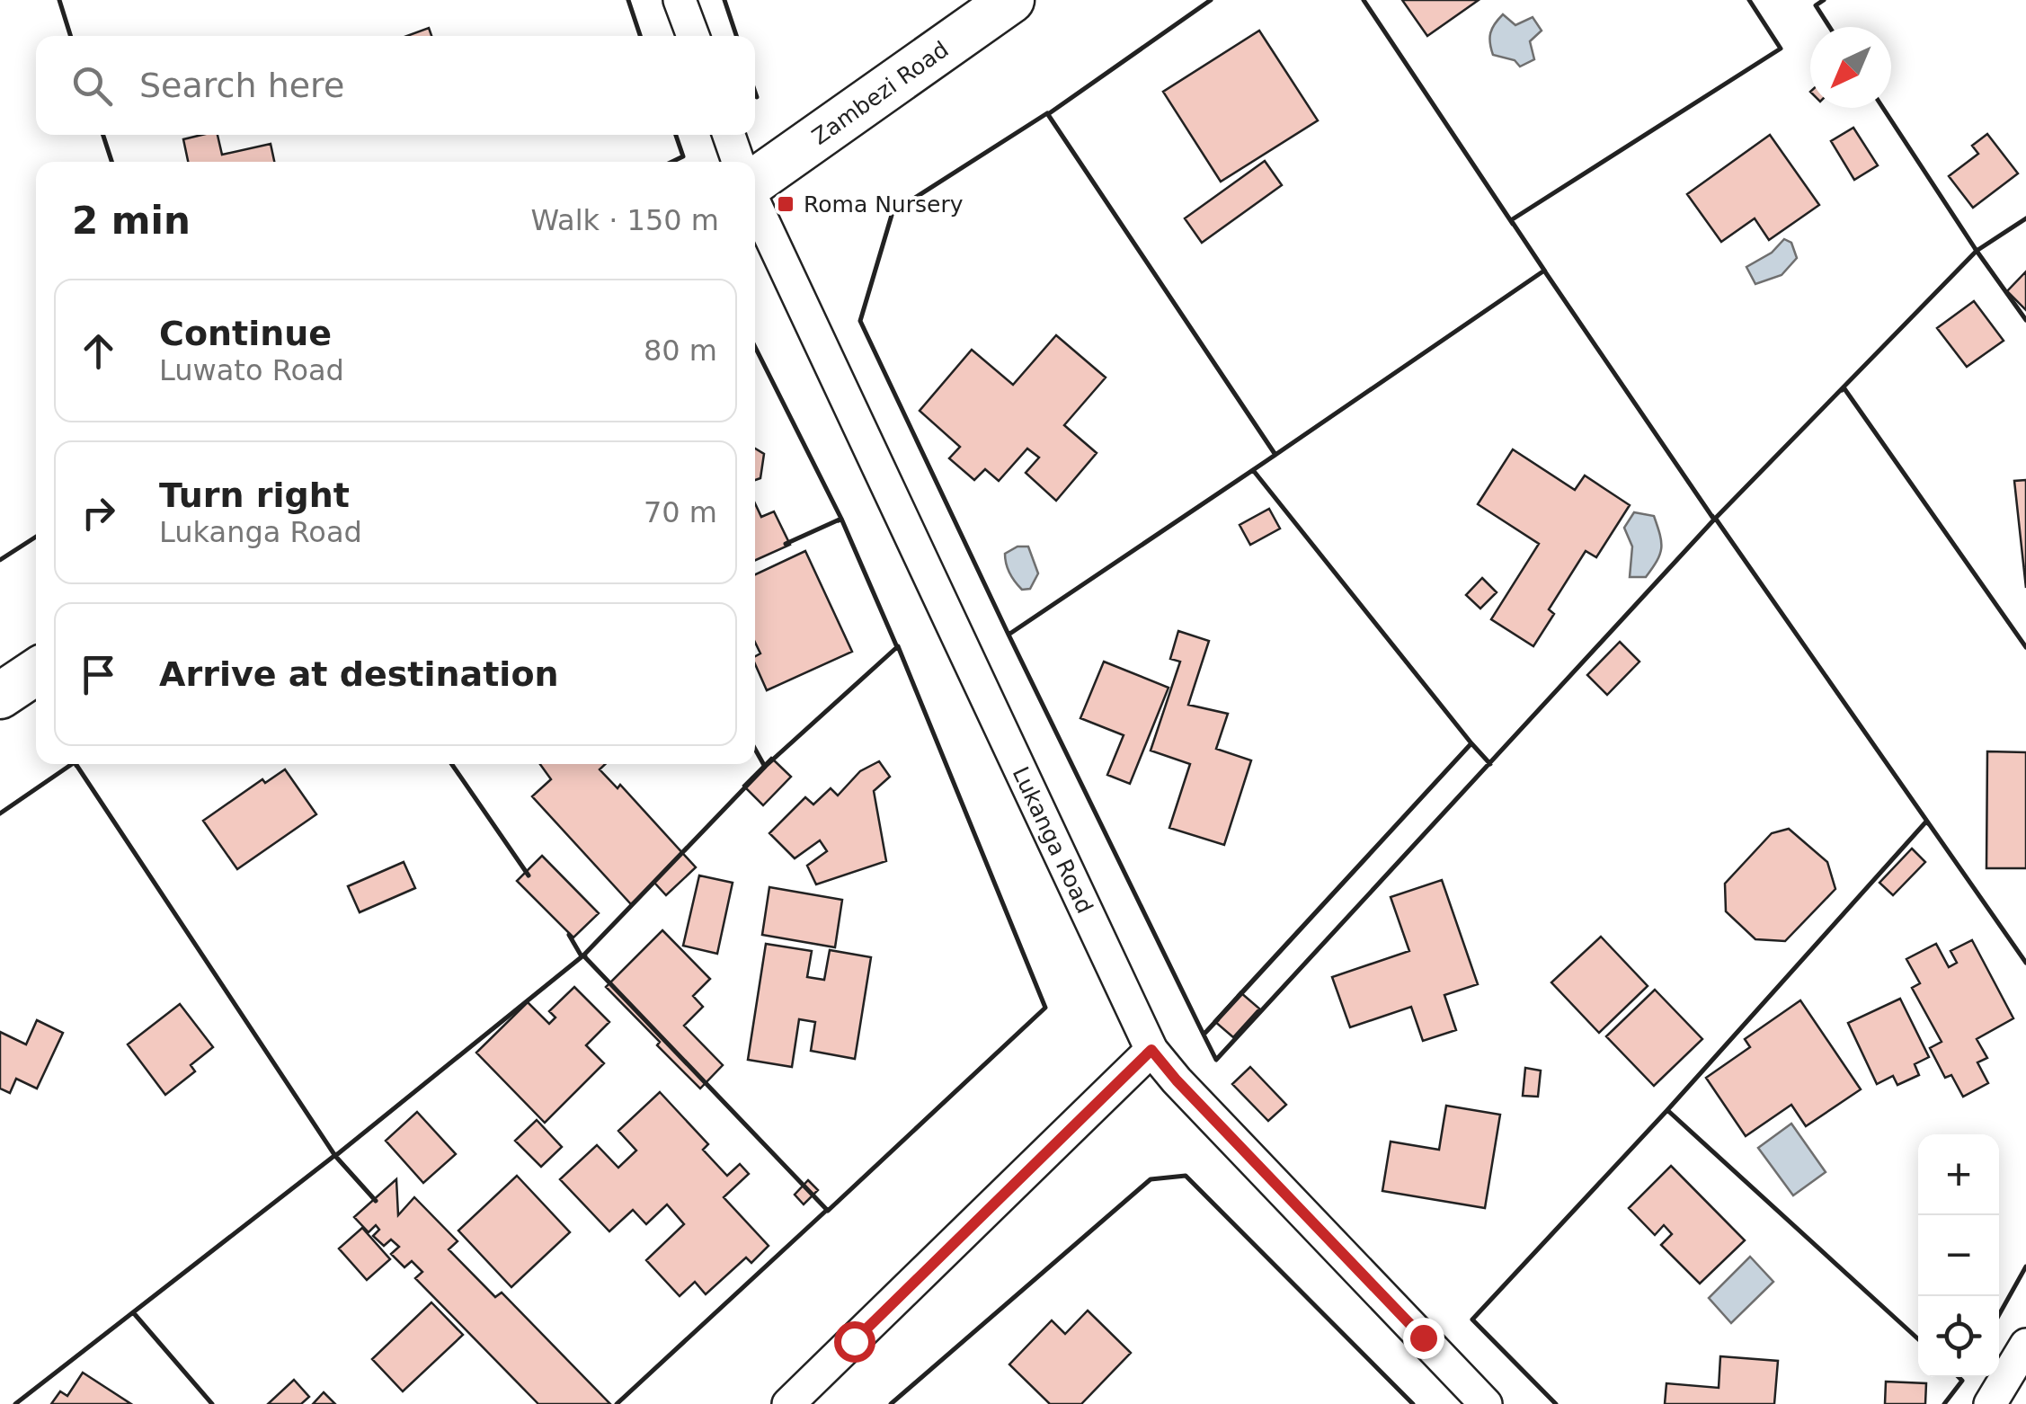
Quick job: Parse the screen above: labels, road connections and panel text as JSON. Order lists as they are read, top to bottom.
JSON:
{
  "streets": {
    "main road": ["Zambezi Road"],
    "street": ["Lukanga Road"]
  },
  "places": {
    "transit": ["Roma Nursery"]
  },
  "north": "bottom left",
  "page": {
    "search": "Search here",
    "heading": ["2 min", "Walk · 150 m"],
    "list": [
      ["Continue", "Luwato Road", "80 m"],
      ["Turn right", "Lukanga Road", "70 m"],
      "Arrive at destination"
    ],
    "map_buttons": ["+", "−"]
  }
}
